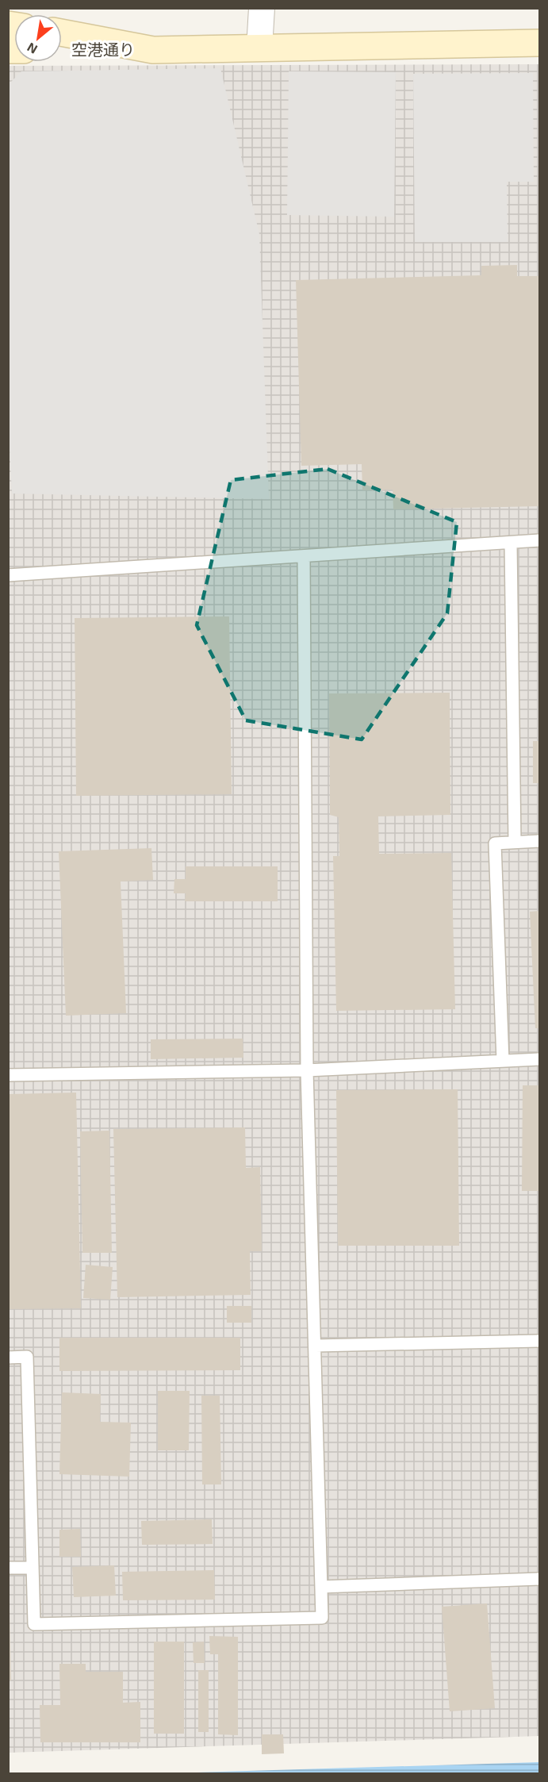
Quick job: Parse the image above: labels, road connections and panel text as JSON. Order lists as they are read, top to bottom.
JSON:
{
  "streets": {
    "street": ["空港通り"]
  },
  "north": "bottom left"
}
